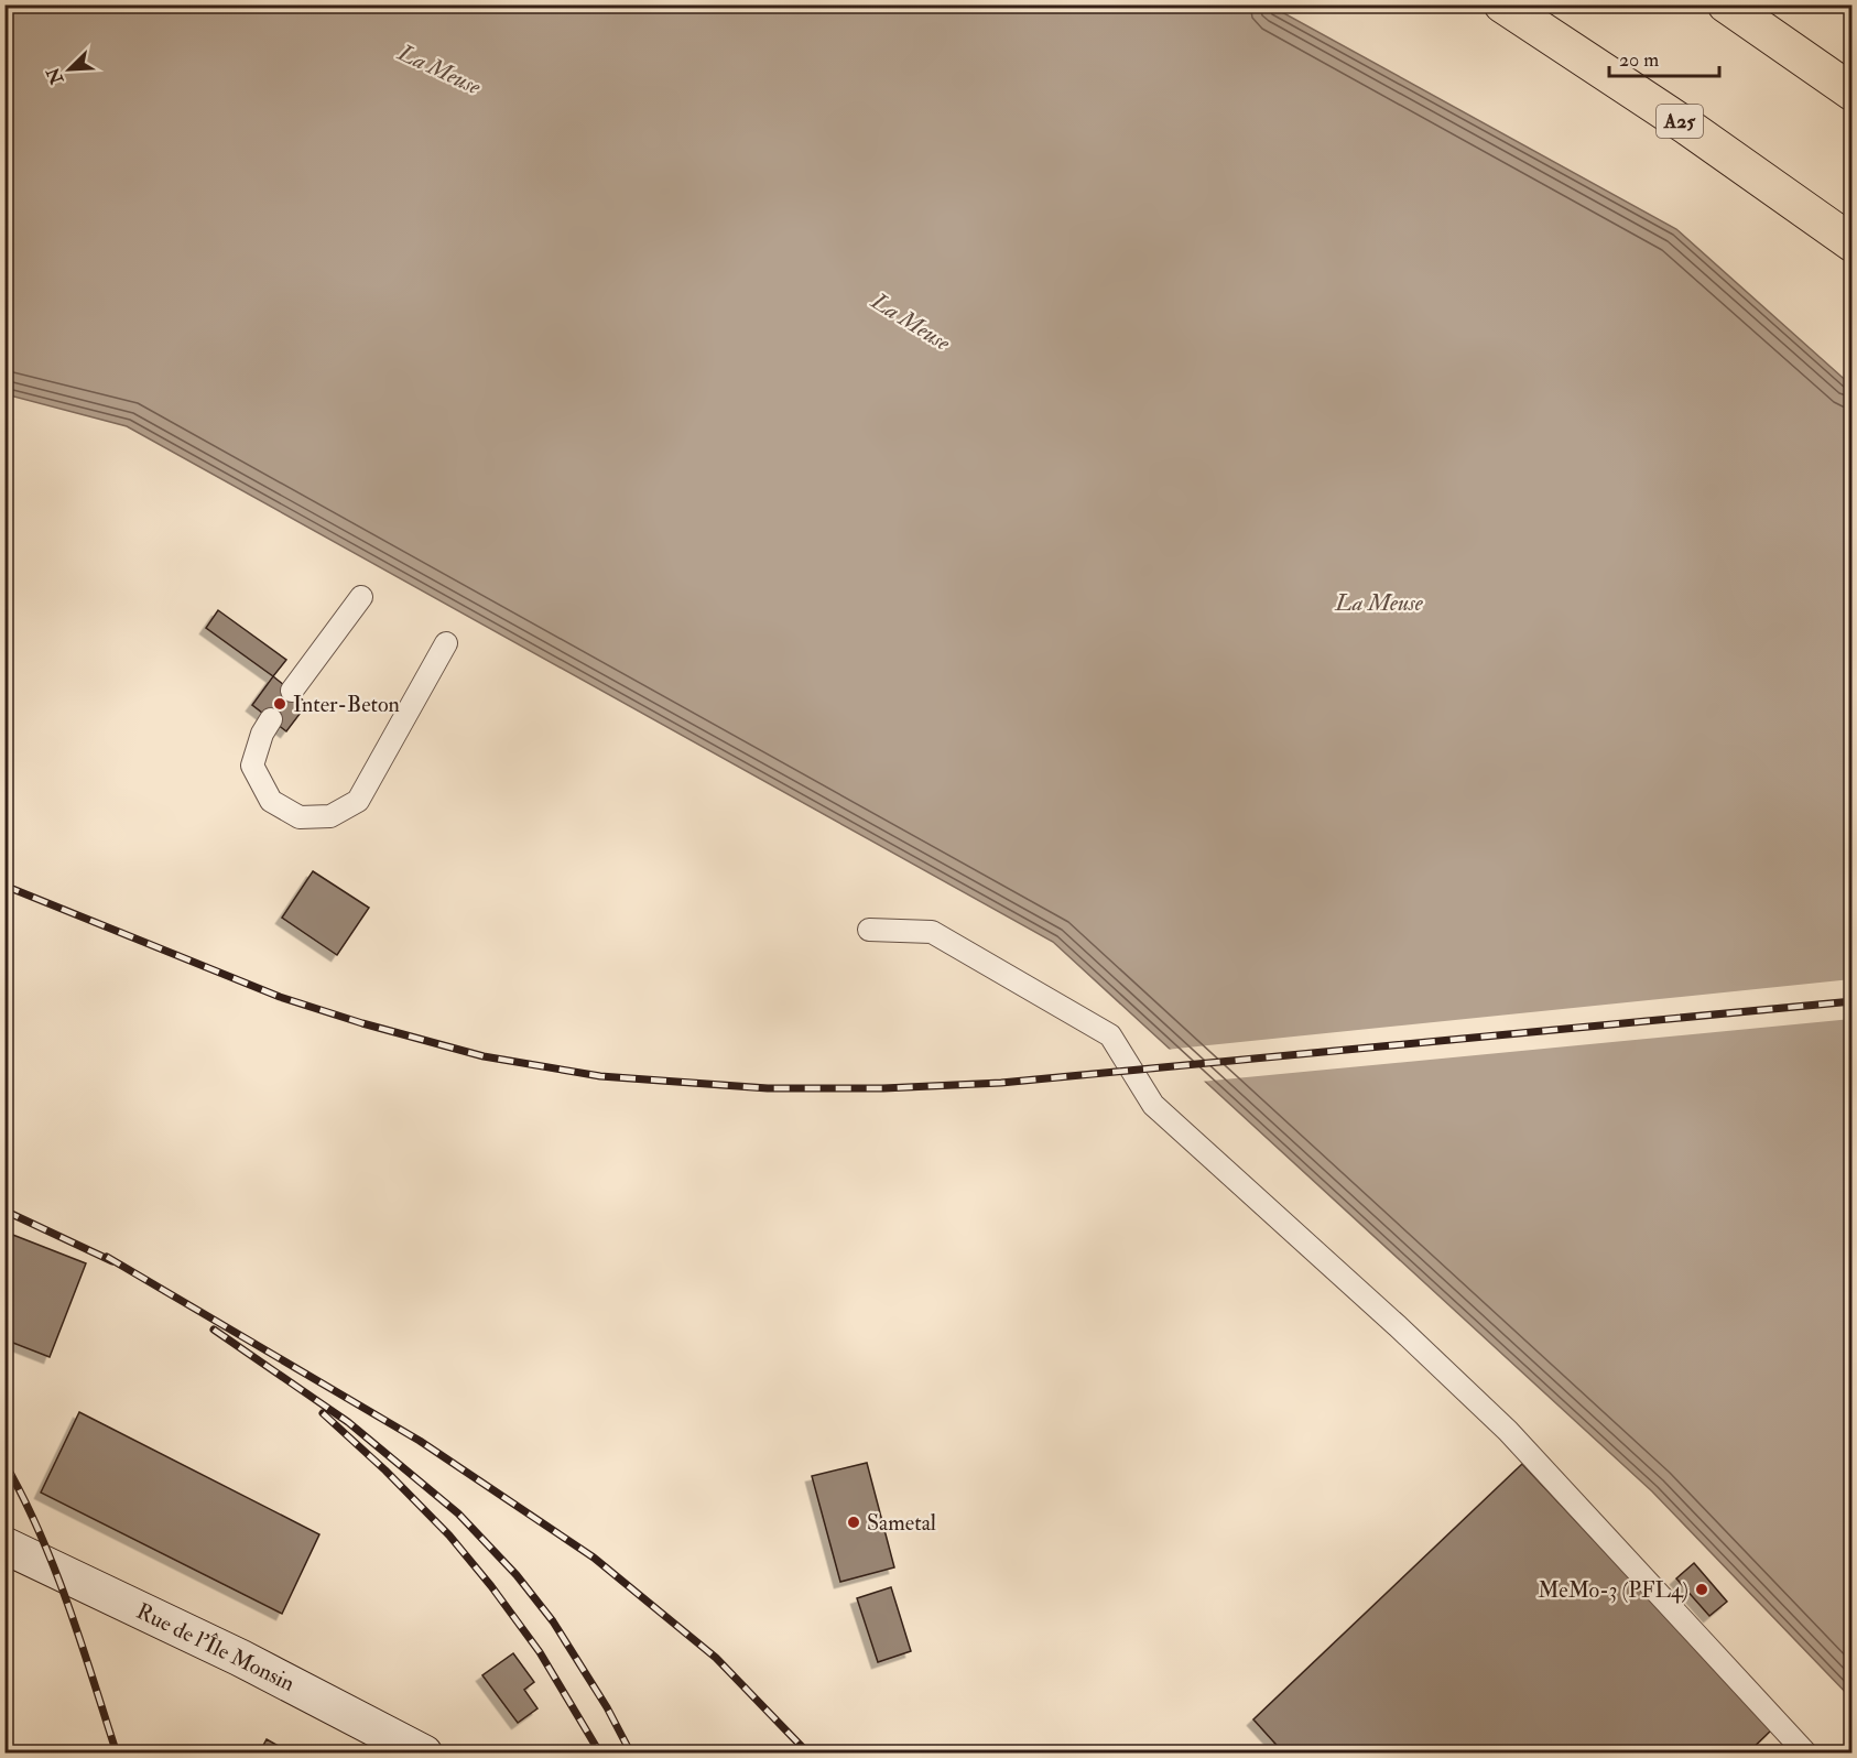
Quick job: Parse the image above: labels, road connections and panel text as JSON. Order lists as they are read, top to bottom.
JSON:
{
  "streets": {
    "highway": ["A25"],
    "street": ["Rue de l'Île Monsin"]
  },
  "water": ["La Meuse"],
  "places": ["Inter-Beton", "Sametal", "MeMo-3 (PFL4)"],
  "scale_bar": "20 m",
  "north": "bottom left"
}
